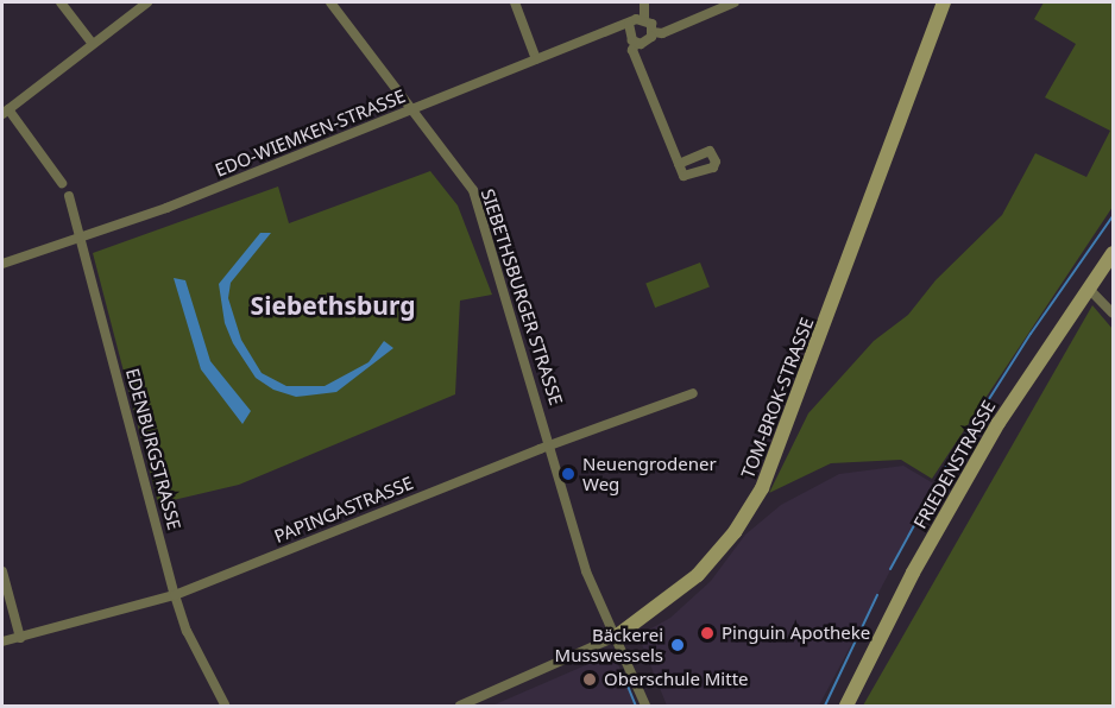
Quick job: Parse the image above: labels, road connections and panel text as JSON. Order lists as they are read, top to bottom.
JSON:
{
  "streets": {
    "street": [
      "EDO-WIEMKEN-STRASSE",
      "SIEBETHSBURGER STRASSE",
      "TOM-BROK-STRASSE",
      "EDENBURGSTRASSE",
      "FRIEDENSTRASSE",
      "PAPINGASTRASSE"
    ]
  },
  "crossings": [
    ["EDO-WIEMKEN-STRASSE", "SIEBETHSBURGER STRASSE"],
    ["EDO-WIEMKEN-STRASSE", "EDENBURGSTRASSE"],
    ["SIEBETHSBURGER STRASSE", "TOM-BROK-STRASSE"],
    ["SIEBETHSBURGER STRASSE", "PAPINGASTRASSE"],
    ["EDENBURGSTRASSE", "PAPINGASTRASSE"]
  ],
  "districts": ["Siebethsburg"],
  "places": [
    "Neuengrodener Weg",
    "Pinguin Apotheke",
    "Bäckerei Musswessels",
    "Oberschule Mitte"
  ]
}
